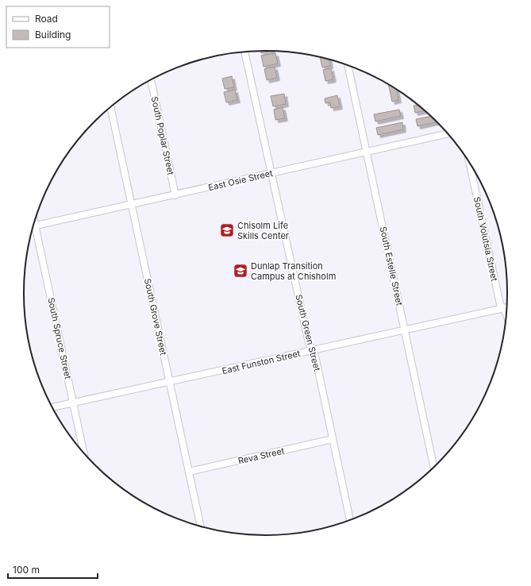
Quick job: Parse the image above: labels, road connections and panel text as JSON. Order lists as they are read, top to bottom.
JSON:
{
  "streets": {
    "street": [
      "South Poplar Street",
      "East Osie Street",
      "South Volutsia Street",
      "South Estelle Street",
      "South Grove Street",
      "South Green Street",
      "South Spruce Street",
      "East Funston Street",
      "Reva Street"
    ]
  },
  "crossings": [
    ["South Poplar Street", "East Osie Street"],
    ["East Osie Street", "South Estelle Street"],
    ["East Osie Street", "South Grove Street"],
    ["East Osie Street", "South Green Street"],
    ["South Volutsia Street", "East Funston Street"],
    ["South Estelle Street", "East Funston Street"],
    ["South Grove Street", "East Funston Street"],
    ["South Grove Street", "Reva Street"],
    ["South Green Street", "East Funston Street"],
    ["South Green Street", "Reva Street"],
    ["South Spruce Street", "East Funston Street"]
  ],
  "places": {
    "school or university": ["Chisolm Life Skills Center", "Dunlap Transition Campus at Chisholm"]
  },
  "legend": ["Road", "Building"],
  "scale_bar": "100 m"
}
